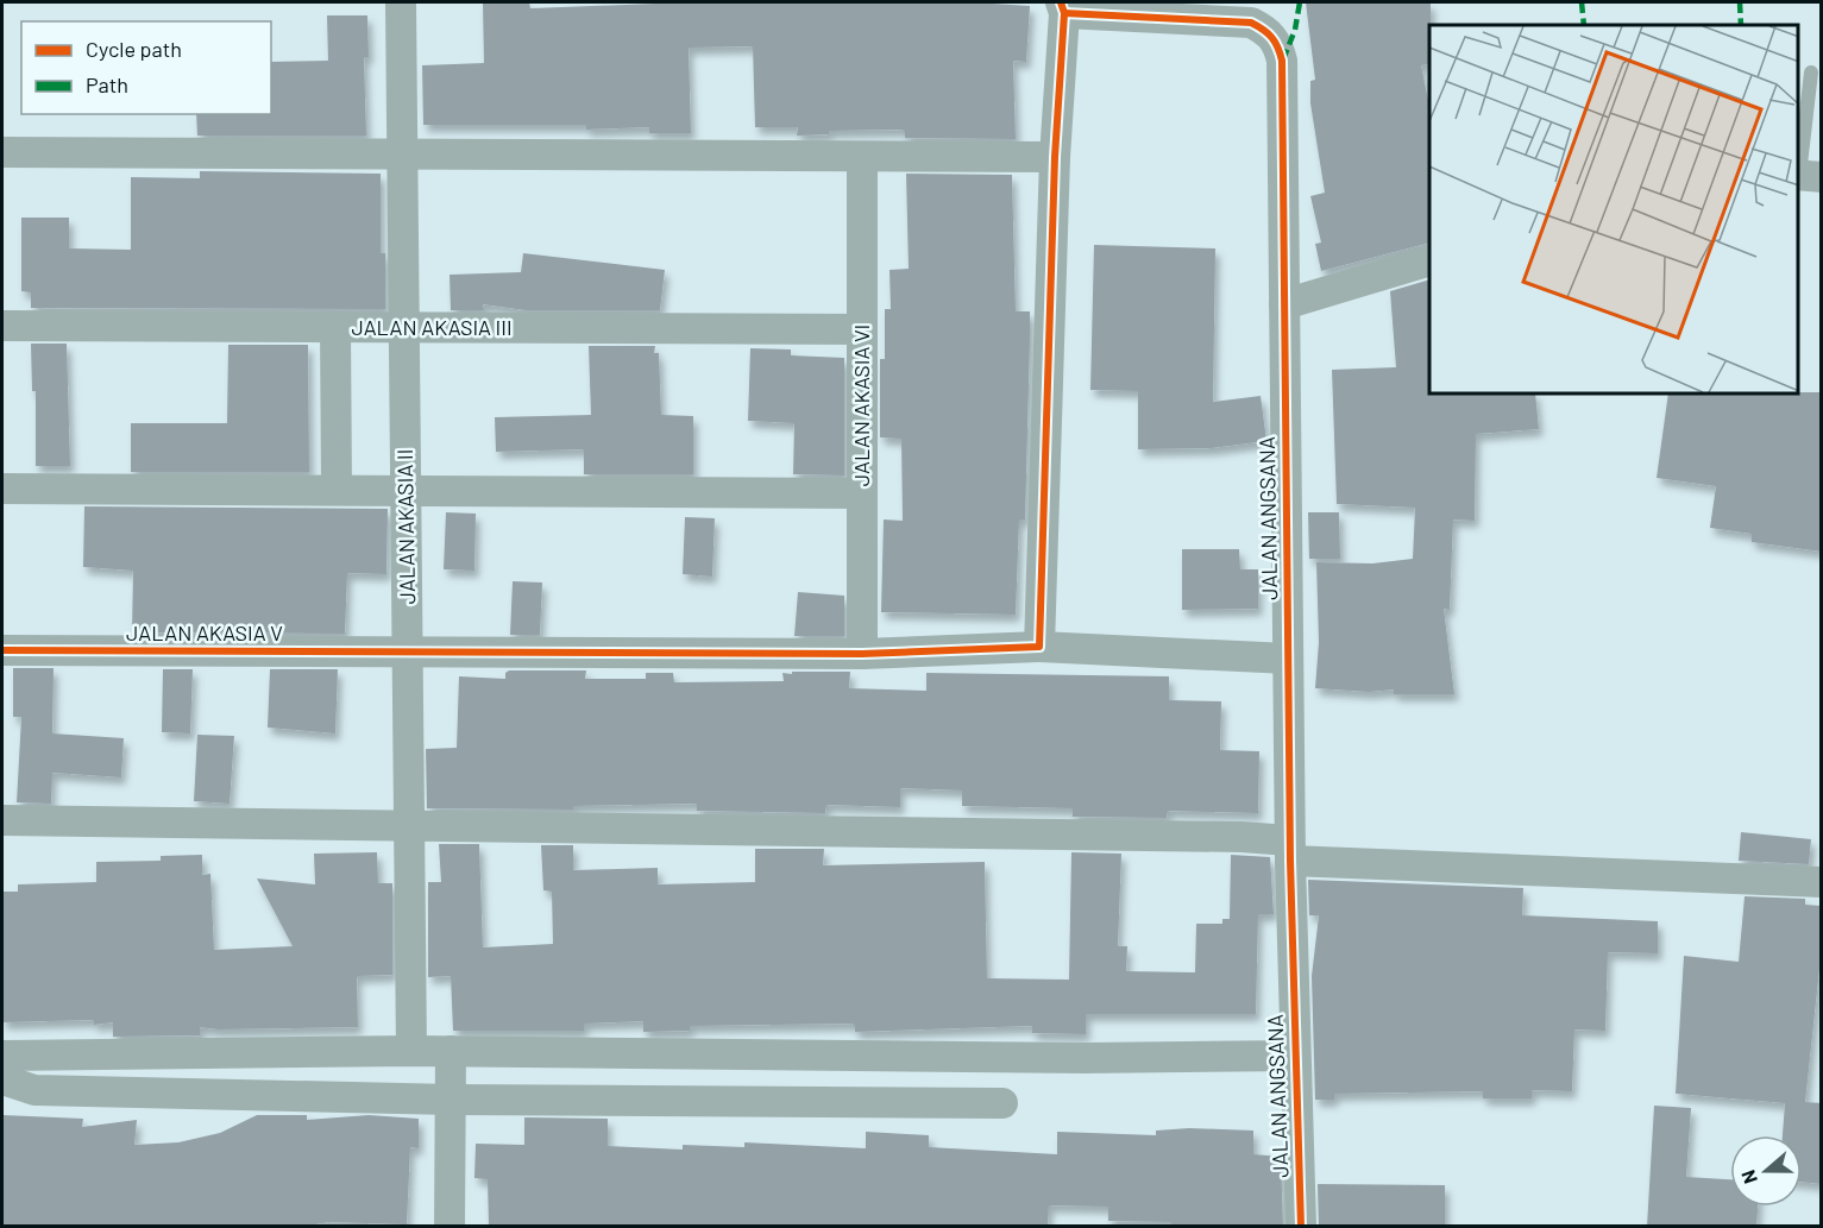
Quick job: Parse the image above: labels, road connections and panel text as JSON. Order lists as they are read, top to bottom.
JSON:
{
  "streets": {
    "street": [
      "JALAN AKASIA III",
      "JALAN AKASIA VI",
      "JALAN ANGSANA",
      "JALAN AKASIA II",
      "JALAN AKASIA V"
    ]
  },
  "crossings": [
    ["JALAN AKASIA III", "JALAN AKASIA VI"],
    ["JALAN AKASIA III", "JALAN AKASIA II"],
    ["JALAN AKASIA VI", "JALAN AKASIA V"],
    ["JALAN ANGSANA", "JALAN AKASIA V"],
    ["JALAN AKASIA II", "JALAN AKASIA V"]
  ],
  "legend": ["Cycle path", "Path"],
  "north": "left"
}
